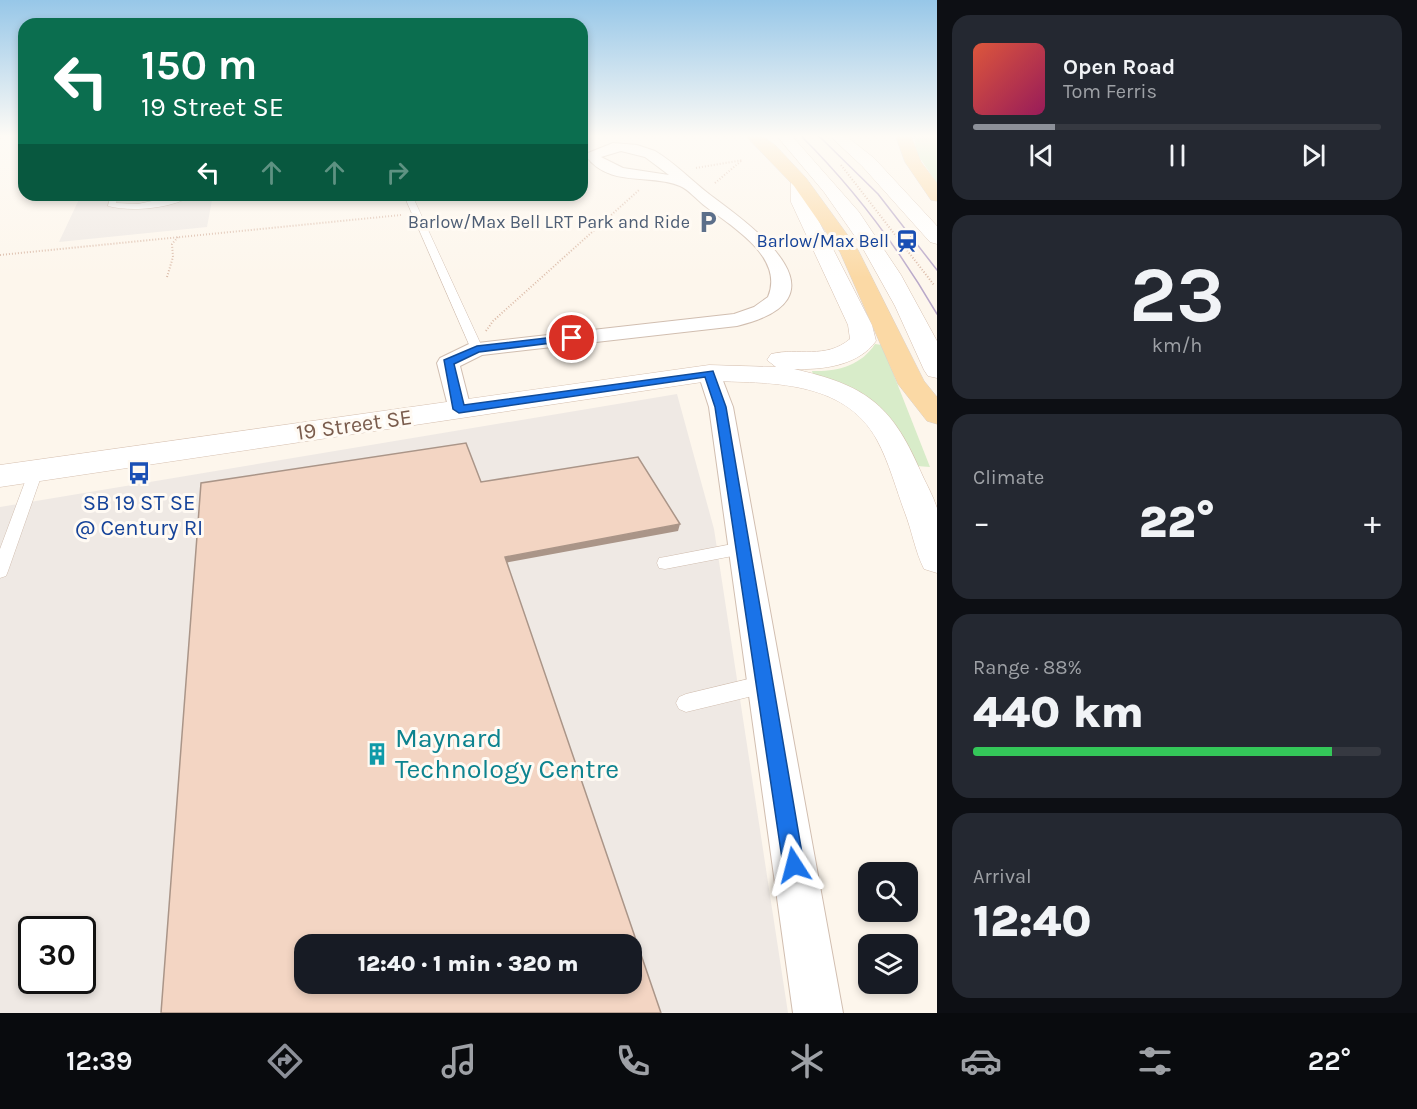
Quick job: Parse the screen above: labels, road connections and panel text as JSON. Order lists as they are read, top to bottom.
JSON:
{
  "streets": {
    "street": ["19 Street SE"]
  },
  "places": {
    "parking": ["Barlow/Max Bell LRT Park and Ride"],
    "station": ["Barlow/Max Bell"],
    "bus stop": ["SB 19 ST SE @ Century RI"],
    "building": ["Maynard Technology Centre"]
  },
  "page": {
    "turn": ["150 m", "19 Street SE"],
    "song": ["Open Road", "Tom Ferris"],
    "tile": [
      ["23", "km/h"],
      "Climate",
      ["Range · 88%", "440 km"],
      ["Arrival", "12:40"]
    ],
    "heat": ["−", "22°", "+"],
    "limit": "30",
    "trip": "12:40 · 1 min · 320 m",
    "tabs": ["12:39", "22°"]
  }
}
